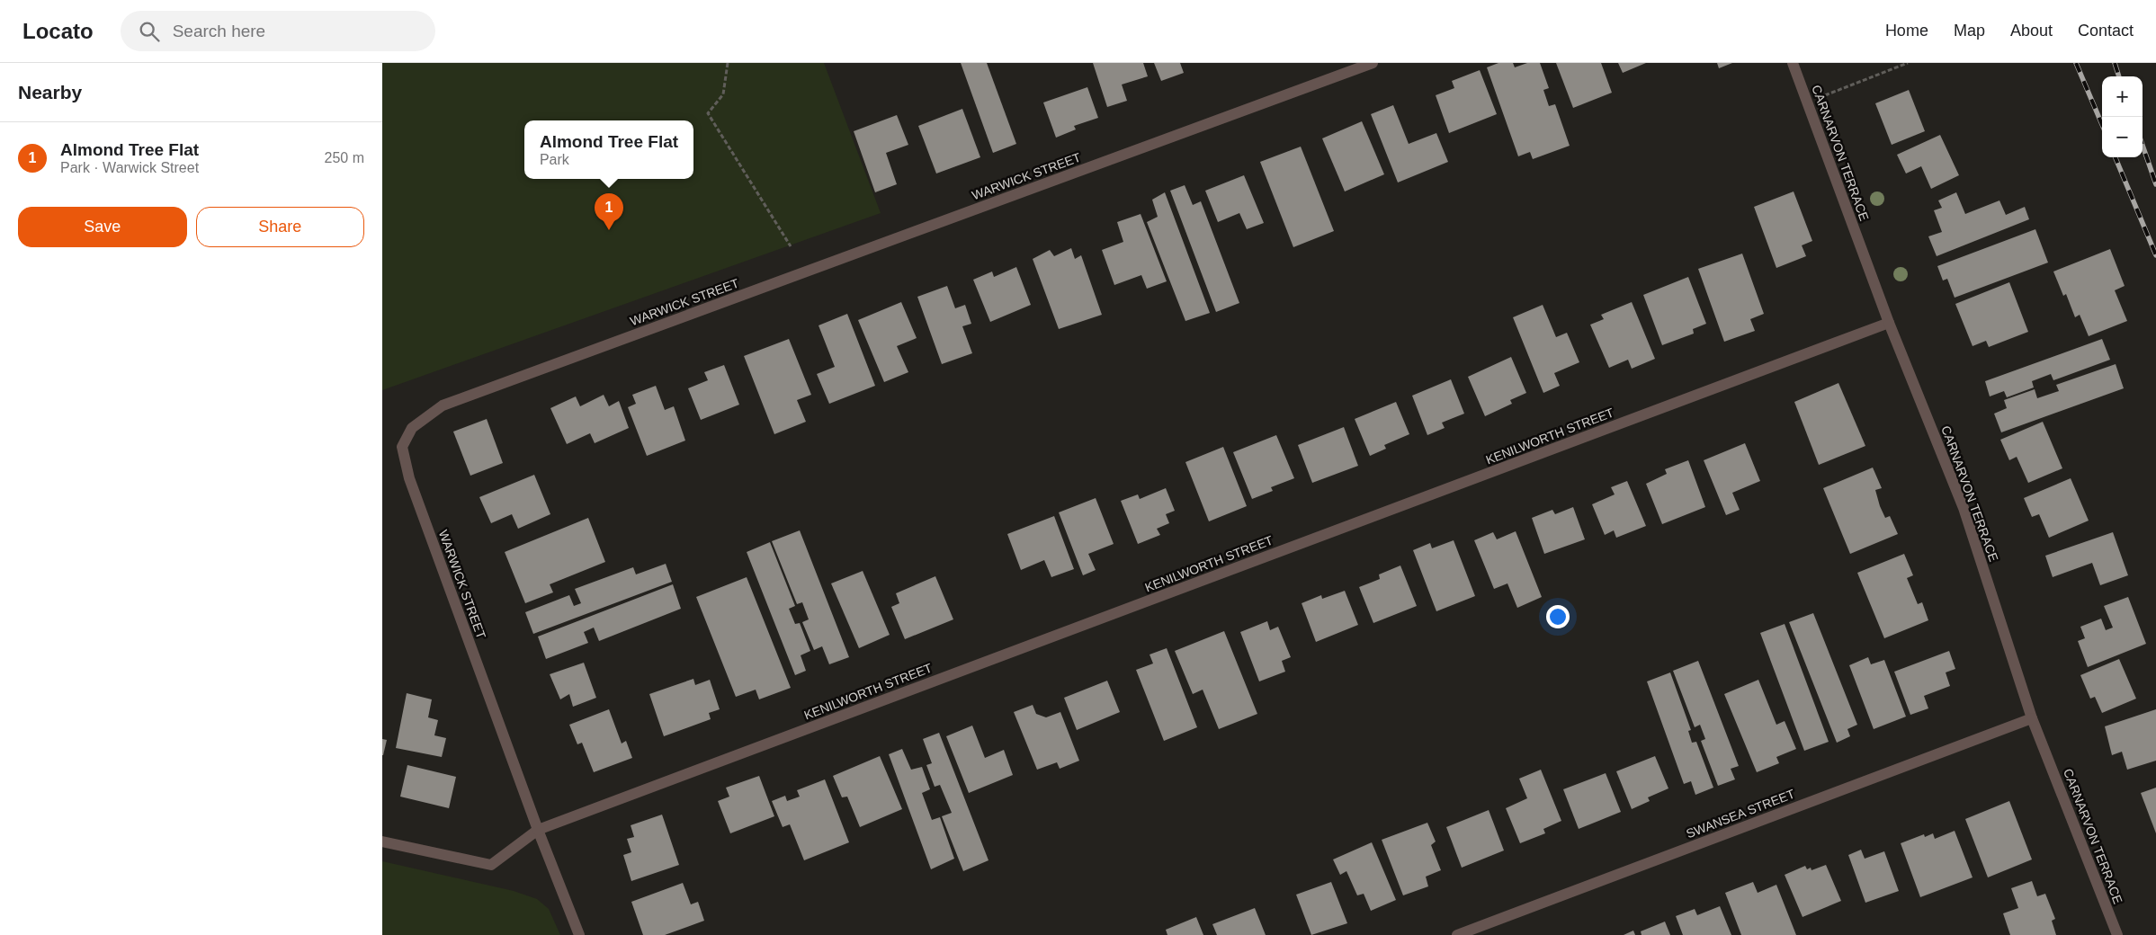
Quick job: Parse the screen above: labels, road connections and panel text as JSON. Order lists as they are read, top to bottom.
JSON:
{
  "streets": {
    "street": [
      "CARNARVON TERRACE",
      "WARWICK STREET",
      "KENILWORTH STREET",
      "SWANSEA STREET"
    ]
  },
  "crossings": [
    ["CARNARVON TERRACE", "KENILWORTH STREET"],
    ["CARNARVON TERRACE", "SWANSEA STREET"],
    ["WARWICK STREET", "KENILWORTH STREET"]
  ],
  "page": {
    "header": "Locato",
    "search": "Search here",
    "nav": [
      "Home",
      "Map",
      "About",
      "Contact"
    ],
    "heading": "Nearby",
    "map_buttons": ["+", "−"],
    "popup": ["Almond Tree Flat", "Park"],
    "list": [
      {
        "mark": "1",
        "name": "Almond Tree Flat",
        "note": "Park · Warwick Street",
        "value": "250 m"
      }
    ],
    "buttons": ["Save", "Share"],
    "pins": "1"
  }
}
